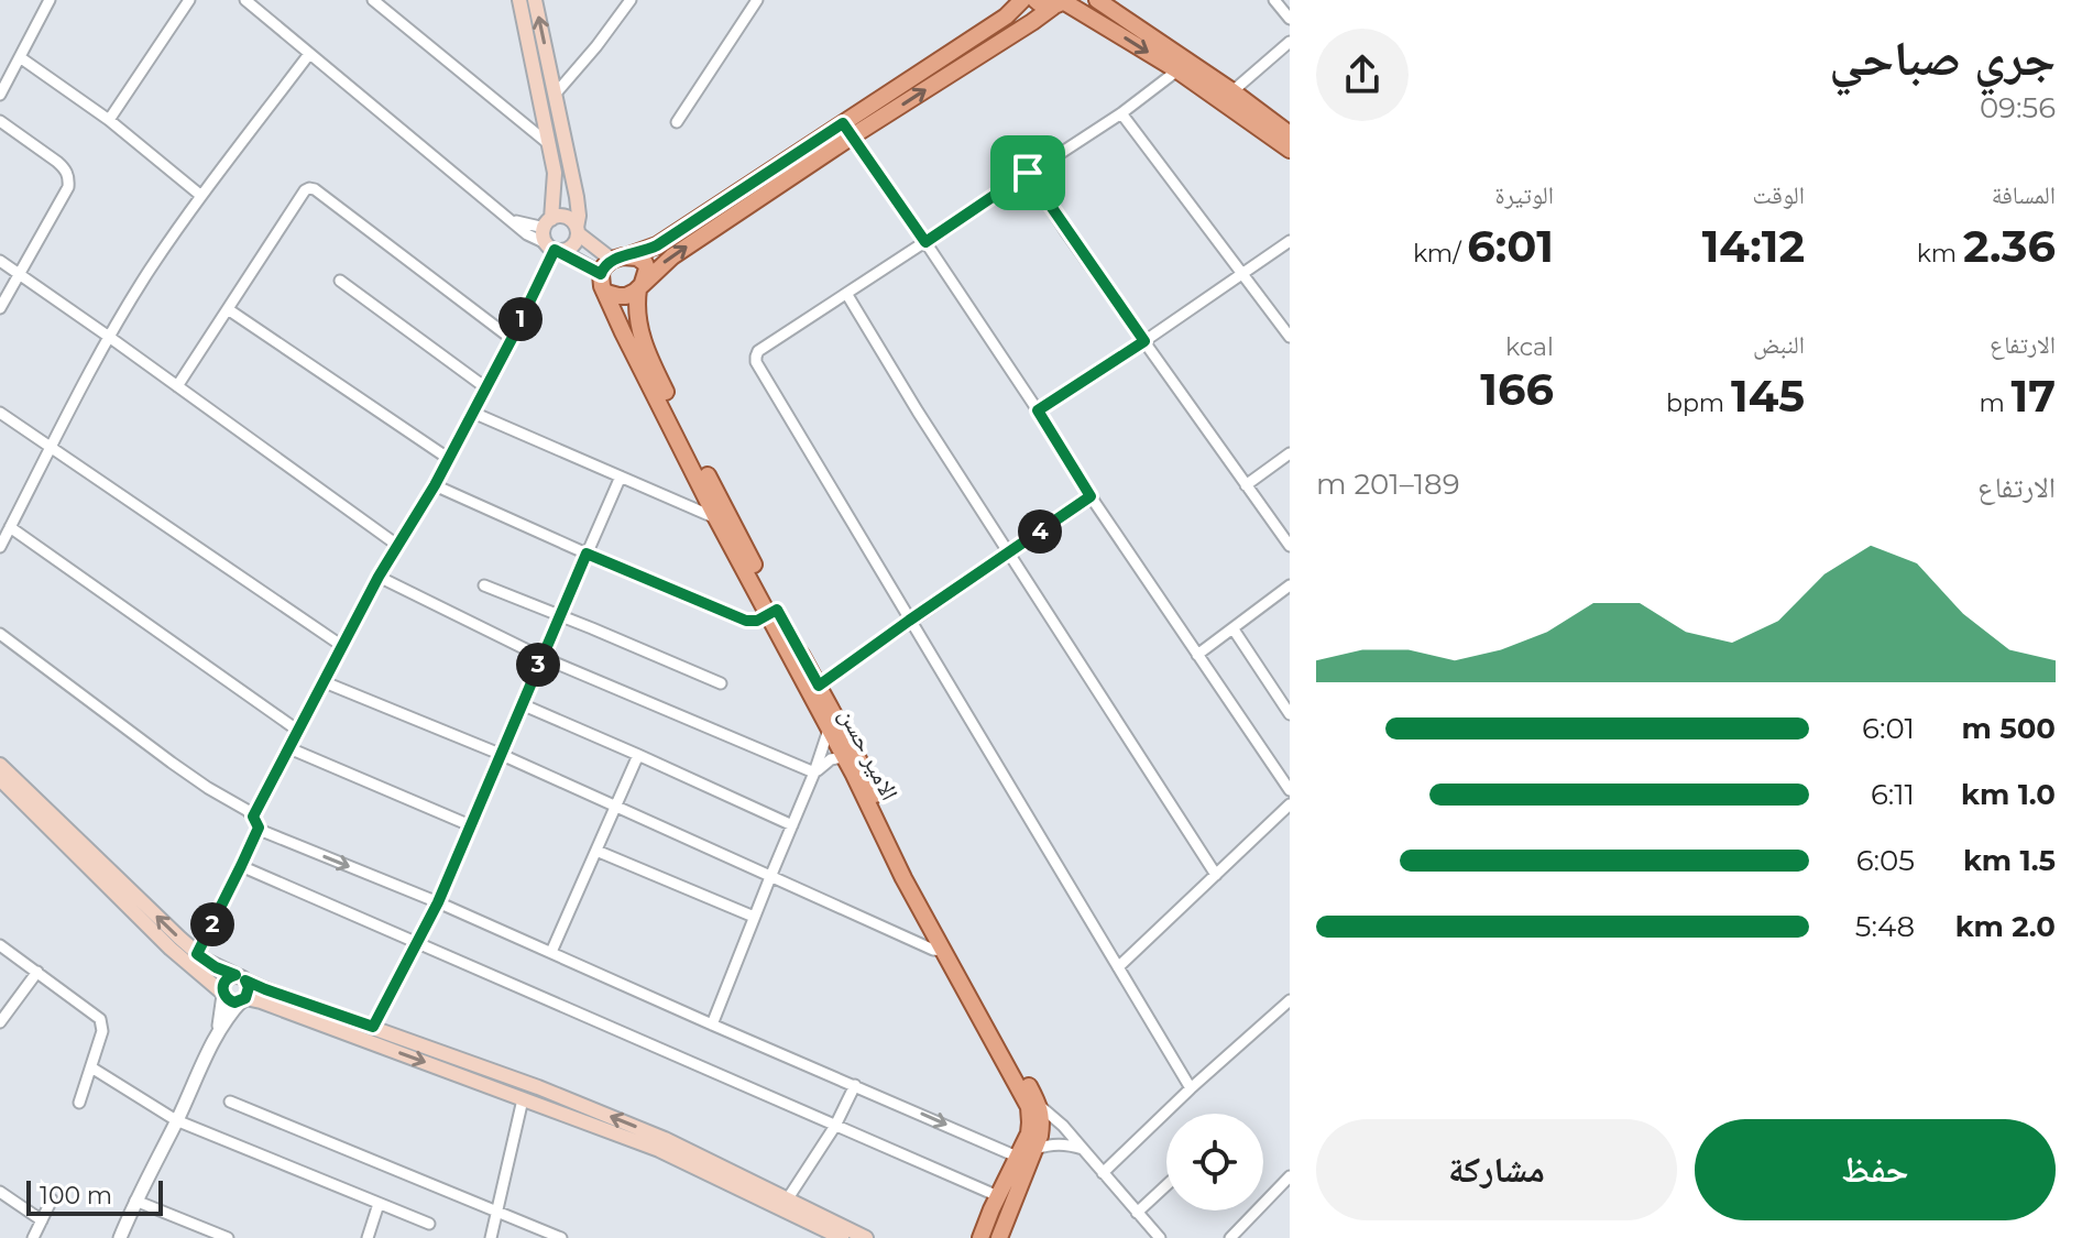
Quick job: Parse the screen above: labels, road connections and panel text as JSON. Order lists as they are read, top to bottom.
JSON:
{
  "streets": {
    "main road": ["الامير حسن"]
  },
  "scale_bar": "100 m",
  "page": {
    "heading": ["جري صباحي", "09:56"],
    "stats": [
      ["المسافة", "2.36 km"],
      ["الوقت", "14:12"],
      ["الوتيرة", "6:01 /km"],
      ["الارتفاع", "17 m"],
      ["النبض", "145 bpm"],
      ["kcal", "166"]
    ],
    "pins": [
      "1",
      "4",
      "3",
      "2"
    ],
    "chart": ["الارتفاع", "189–201 m"],
    "list": [
      {
        "name": "500 m",
        "note": "6:01"
      },
      {
        "name": "1.0 km",
        "note": "6:11"
      },
      {
        "name": "1.5 km",
        "note": "6:05"
      },
      {
        "name": "2.0 km",
        "note": "5:48"
      }
    ],
    "buttons": ["حفظ", "مشاركة"],
    "scale": "100 m"
  }
}
